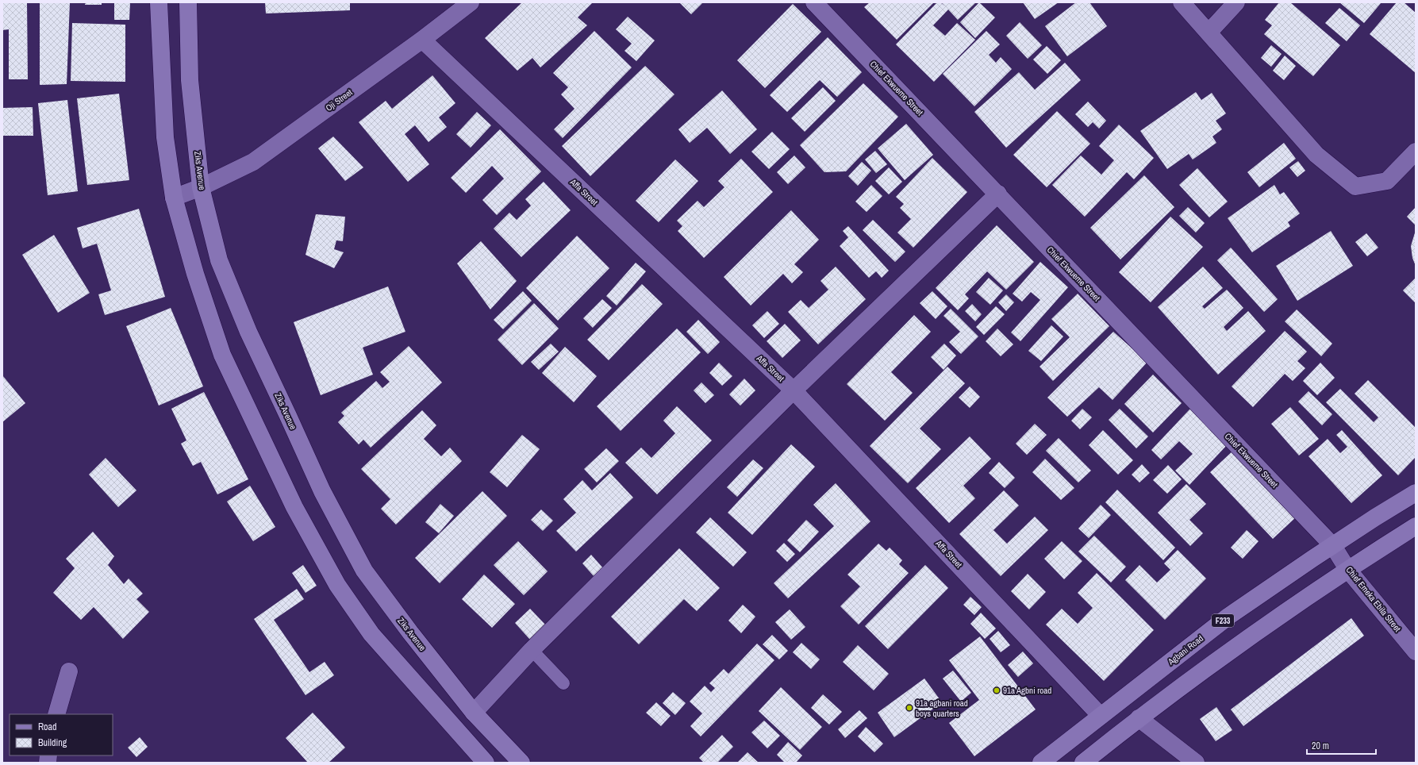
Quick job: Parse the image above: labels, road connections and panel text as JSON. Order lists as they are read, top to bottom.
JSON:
{
  "streets": {
    "main road": ["Ziks Avenue", "F233", "Agbani Road"],
    "street": [
      "Chief Ekwueme Street",
      "Oji Street",
      "Affa Street",
      "Chief Emeka Ebila Street"
    ]
  },
  "crossings": [
    ["Chief Ekwueme Street", "Chief Emeka Ebila Street"],
    ["Chief Ekwueme Street", "Agbani Road"],
    ["Oji Street", "Ziks Avenue"],
    ["Oji Street", "Affa Street"],
    ["Affa Street", "Agbani Road"],
    ["Chief Emeka Ebila Street", "Agbani Road"]
  ],
  "places": ["91a Agbni road", "91a agbani road boys quarters"],
  "legend": ["Road", "Building"],
  "scale_bar": "20 m"
}
